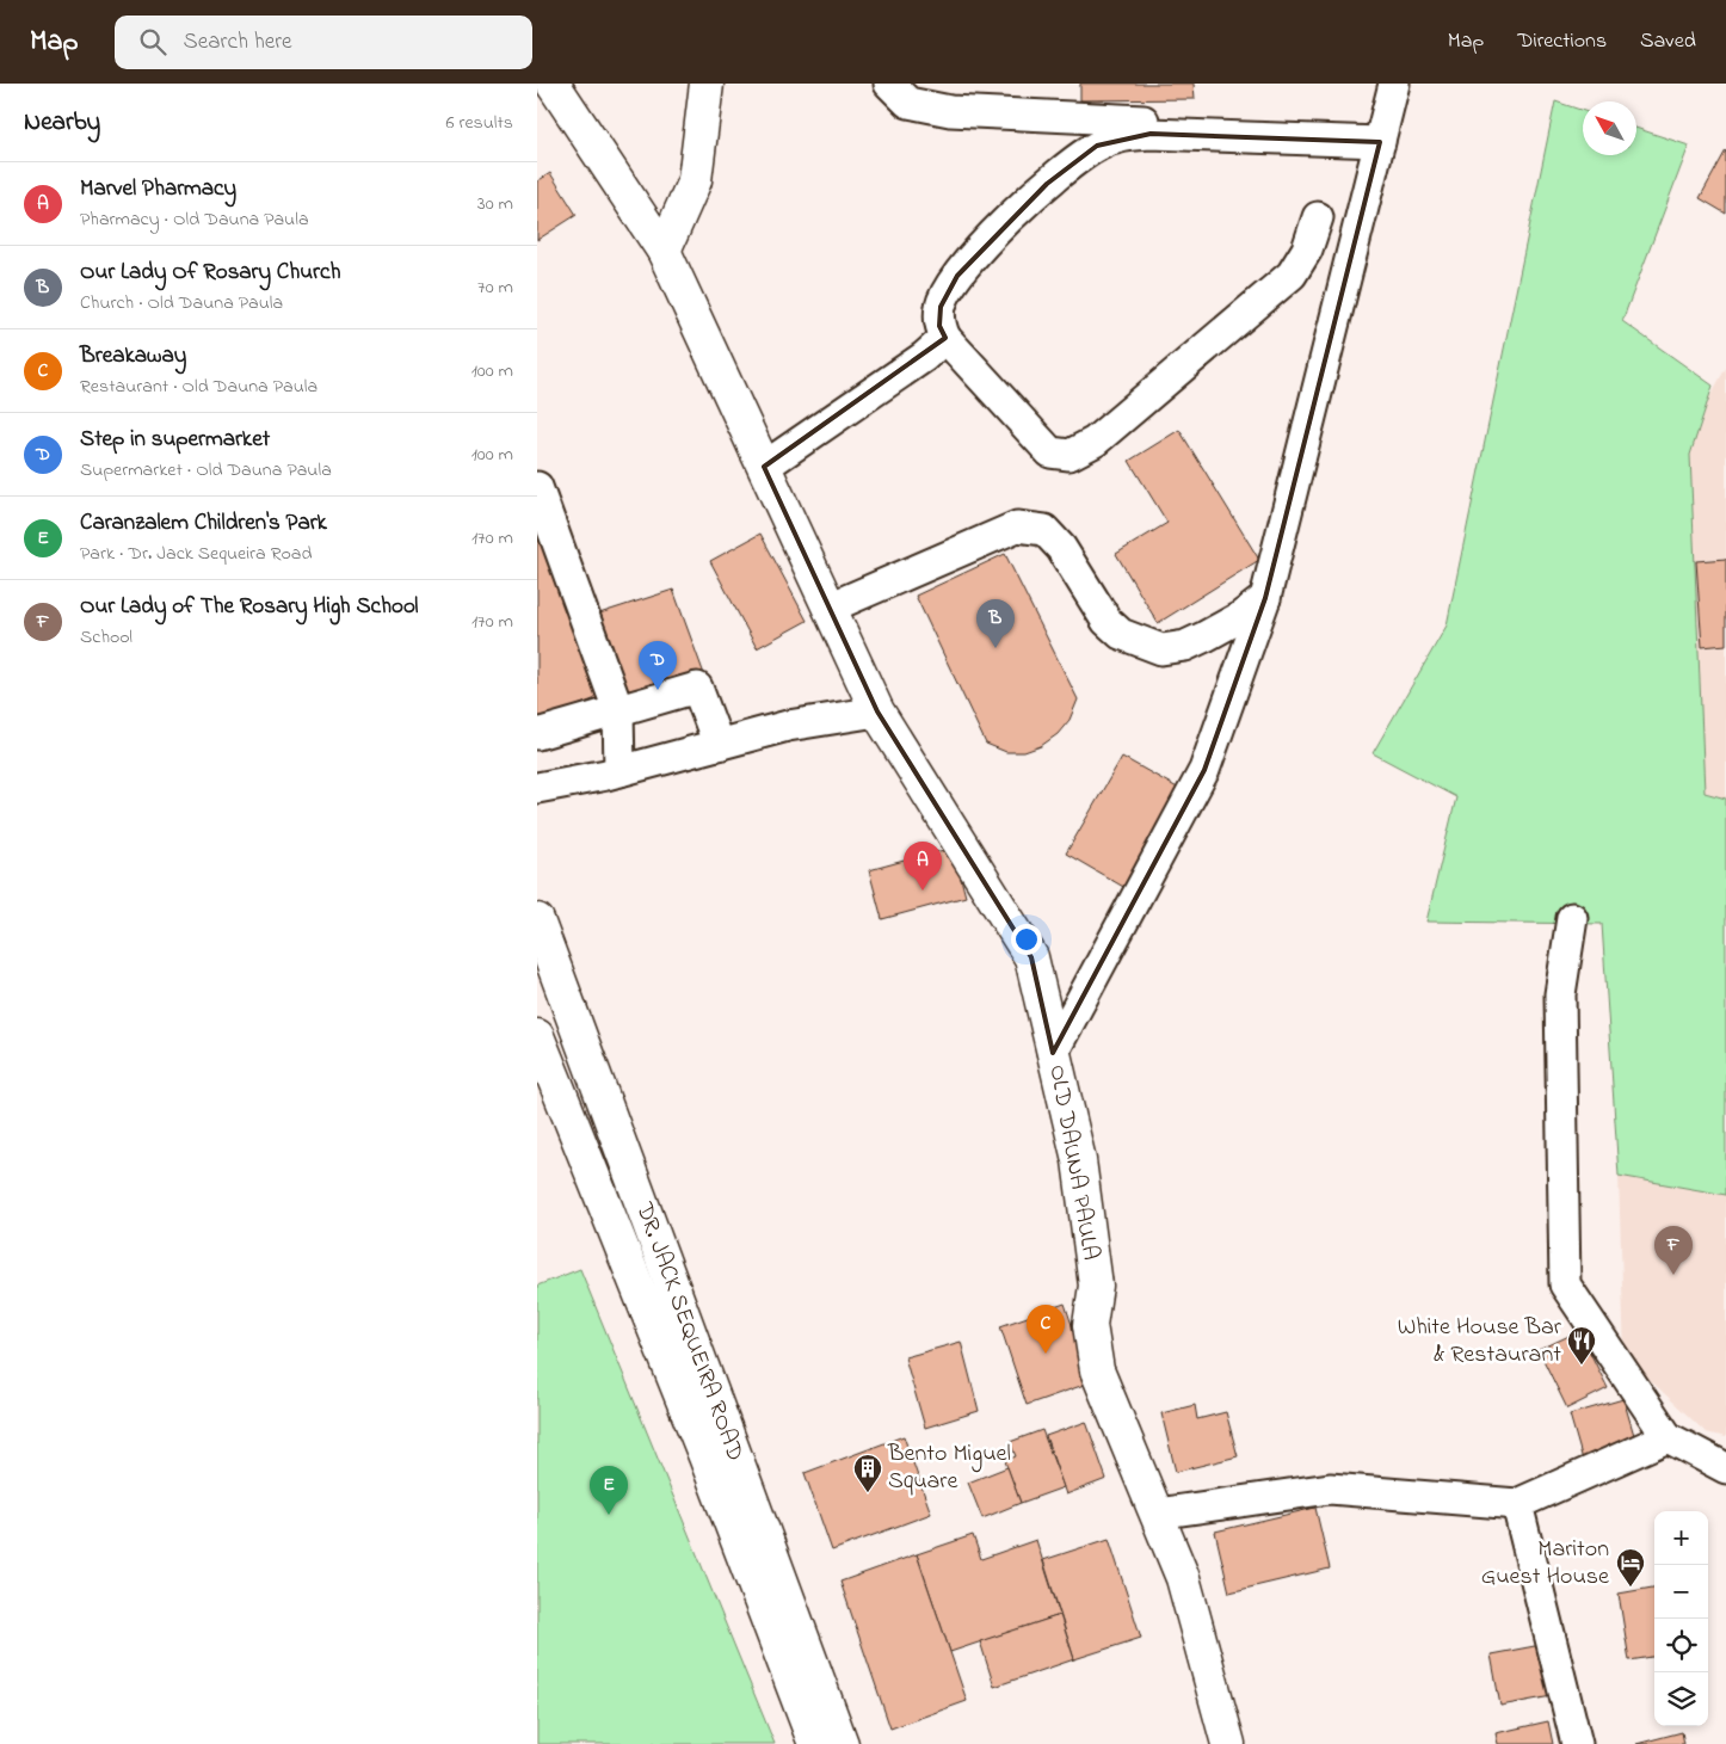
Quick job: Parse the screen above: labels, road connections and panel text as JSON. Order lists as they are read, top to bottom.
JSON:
{
  "streets": {
    "main road": ["OLD DAUNA PAULA", "DR. JACK SEQUEIRA ROAD"]
  },
  "places": {
    "restaurant": ["White House Bar & Restaurant"],
    "building": ["Bento Miguel Square"],
    "hotel": ["Mariton Guest House"]
  },
  "north": "top left",
  "page": {
    "header": "Map",
    "search": "Search here",
    "nav": ["Map", "Directions", "Saved"],
    "heading": ["Nearby", "6 results"],
    "list": [
      {
        "mark": "A",
        "name": "Marvel Pharmacy",
        "note": "Pharmacy · Old Dauna Paula",
        "value": "30 m"
      },
      {
        "mark": "B",
        "name": "Our Lady Of Rosary Church",
        "note": "Church · Old Dauna Paula",
        "value": "70 m"
      },
      {
        "mark": "C",
        "name": "Breakaway",
        "note": "Restaurant · Old Dauna Paula",
        "value": "100 m"
      },
      {
        "mark": "D",
        "name": "Step in supermarket",
        "note": "Supermarket · Old Dauna Paula",
        "value": "100 m"
      },
      {
        "mark": "E",
        "name": "Caranzalem Children's Park",
        "note": "Park · Dr. Jack Sequeira Road",
        "value": "170 m"
      },
      {
        "mark": "F",
        "name": "Our Lady of The Rosary High School",
        "note": "School",
        "value": "170 m"
      }
    ],
    "pins": [
      "B",
      "D",
      "A",
      "F",
      "C",
      "E"
    ],
    "map_buttons": ["+", "−"]
  }
}
